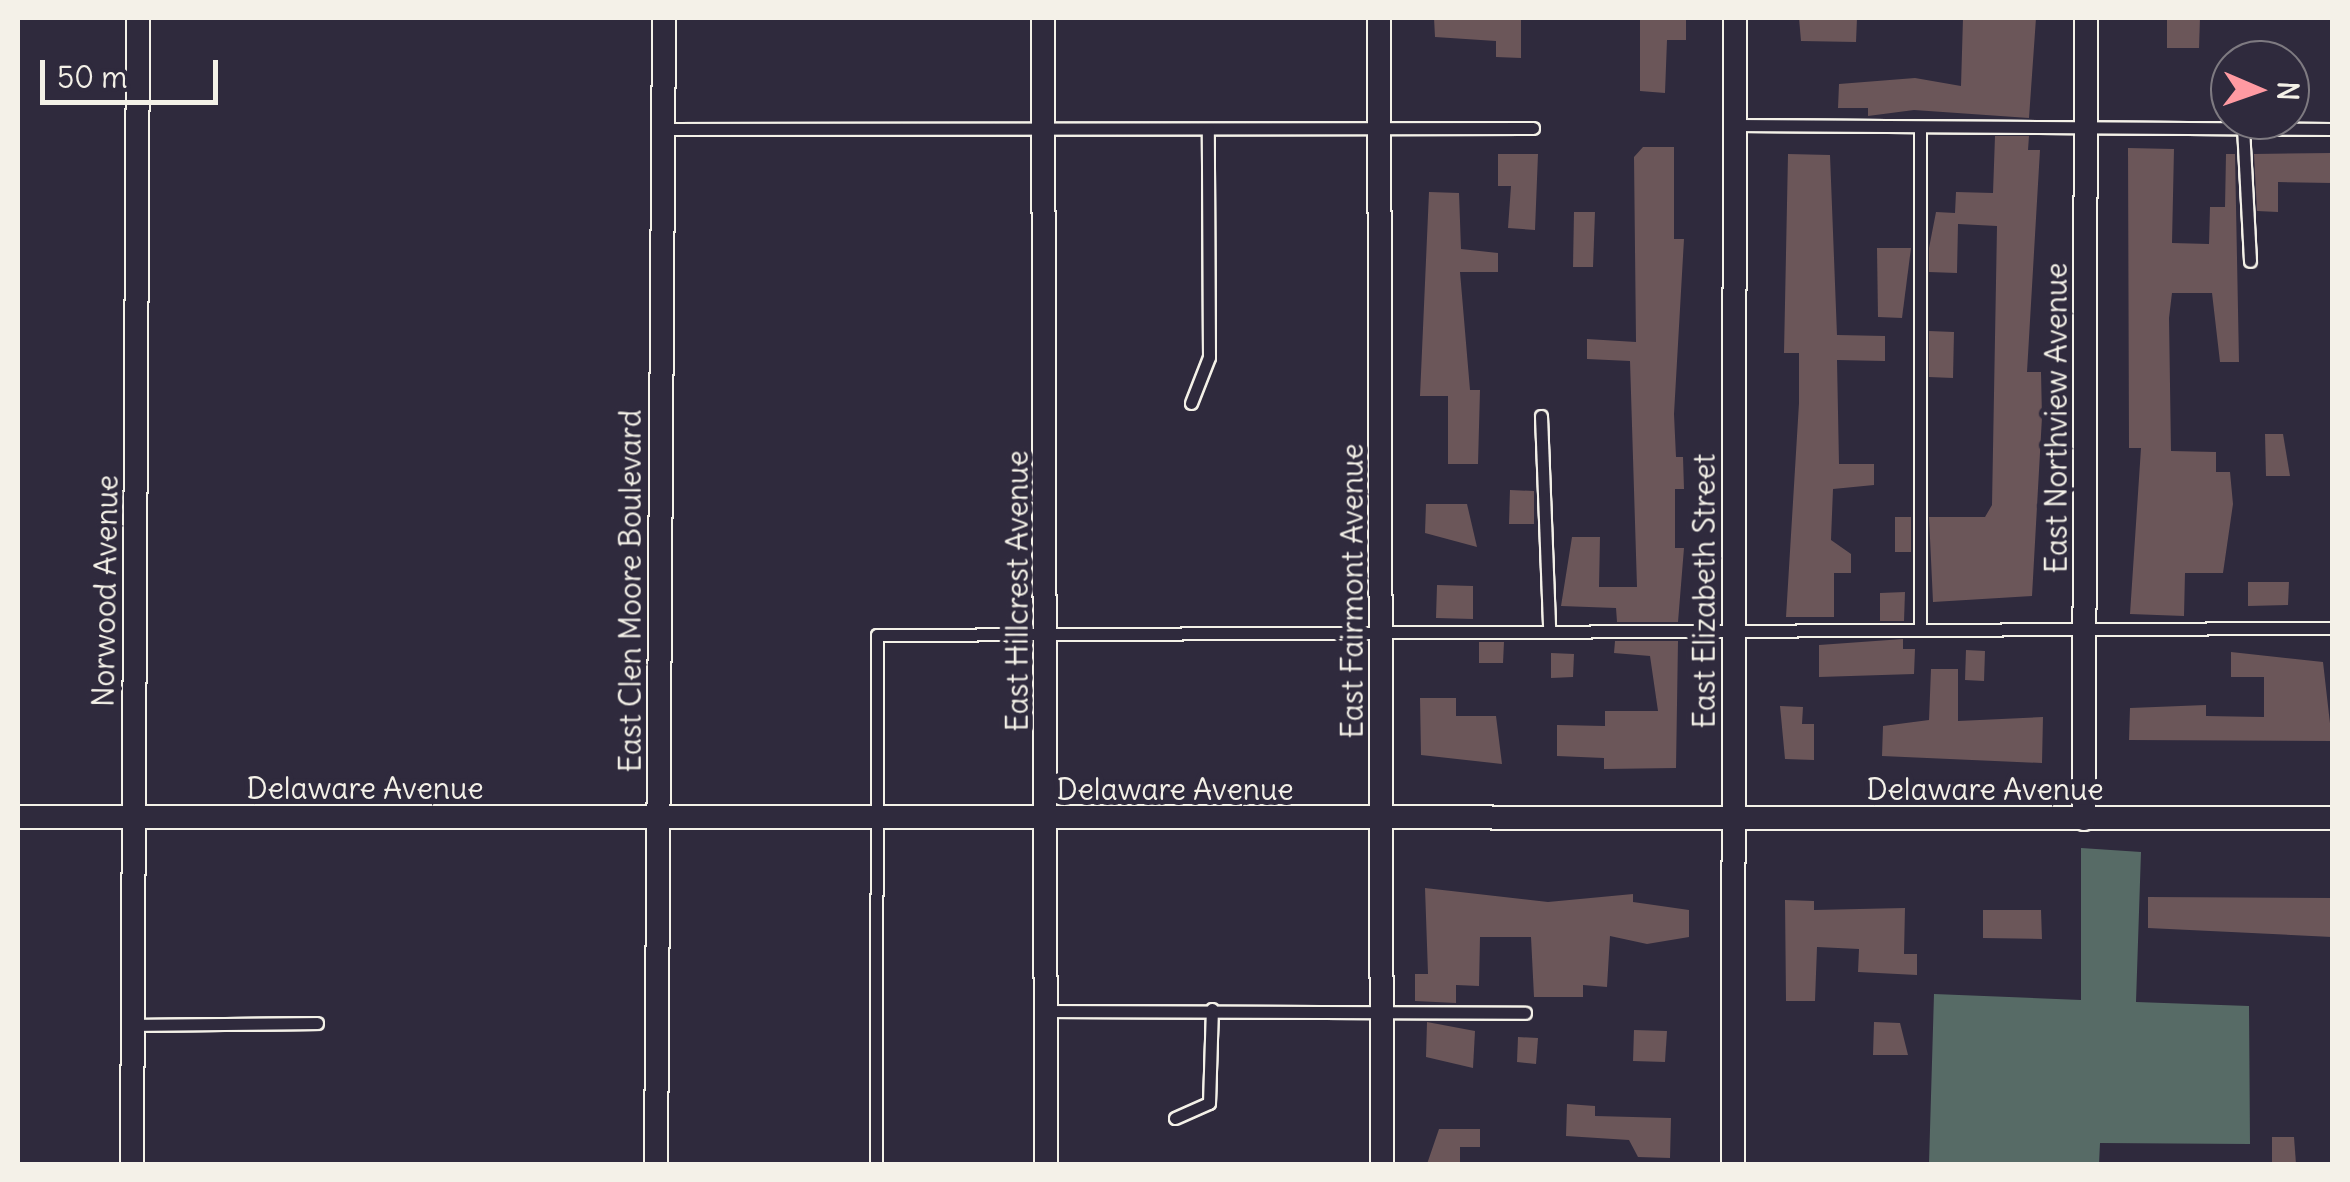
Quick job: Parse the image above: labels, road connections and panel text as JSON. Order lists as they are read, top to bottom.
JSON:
{
  "streets": {
    "street": [
      "East Northview Avenue",
      "Norwood Avenue",
      "East Clen Moore Boulevard",
      "East Hillcrest Avenue",
      "East Fairmont Avenue",
      "East Elizabeth Street",
      "Delaware Avenue"
    ]
  },
  "crossings": [
    ["East Northview Avenue", "Delaware Avenue"],
    ["Norwood Avenue", "Delaware Avenue"],
    ["East Clen Moore Boulevard", "Delaware Avenue"],
    ["East Hillcrest Avenue", "Delaware Avenue"],
    ["East Fairmont Avenue", "Delaware Avenue"],
    ["East Elizabeth Street", "Delaware Avenue"]
  ],
  "scale_bar": "50 m",
  "north": "right"
}
